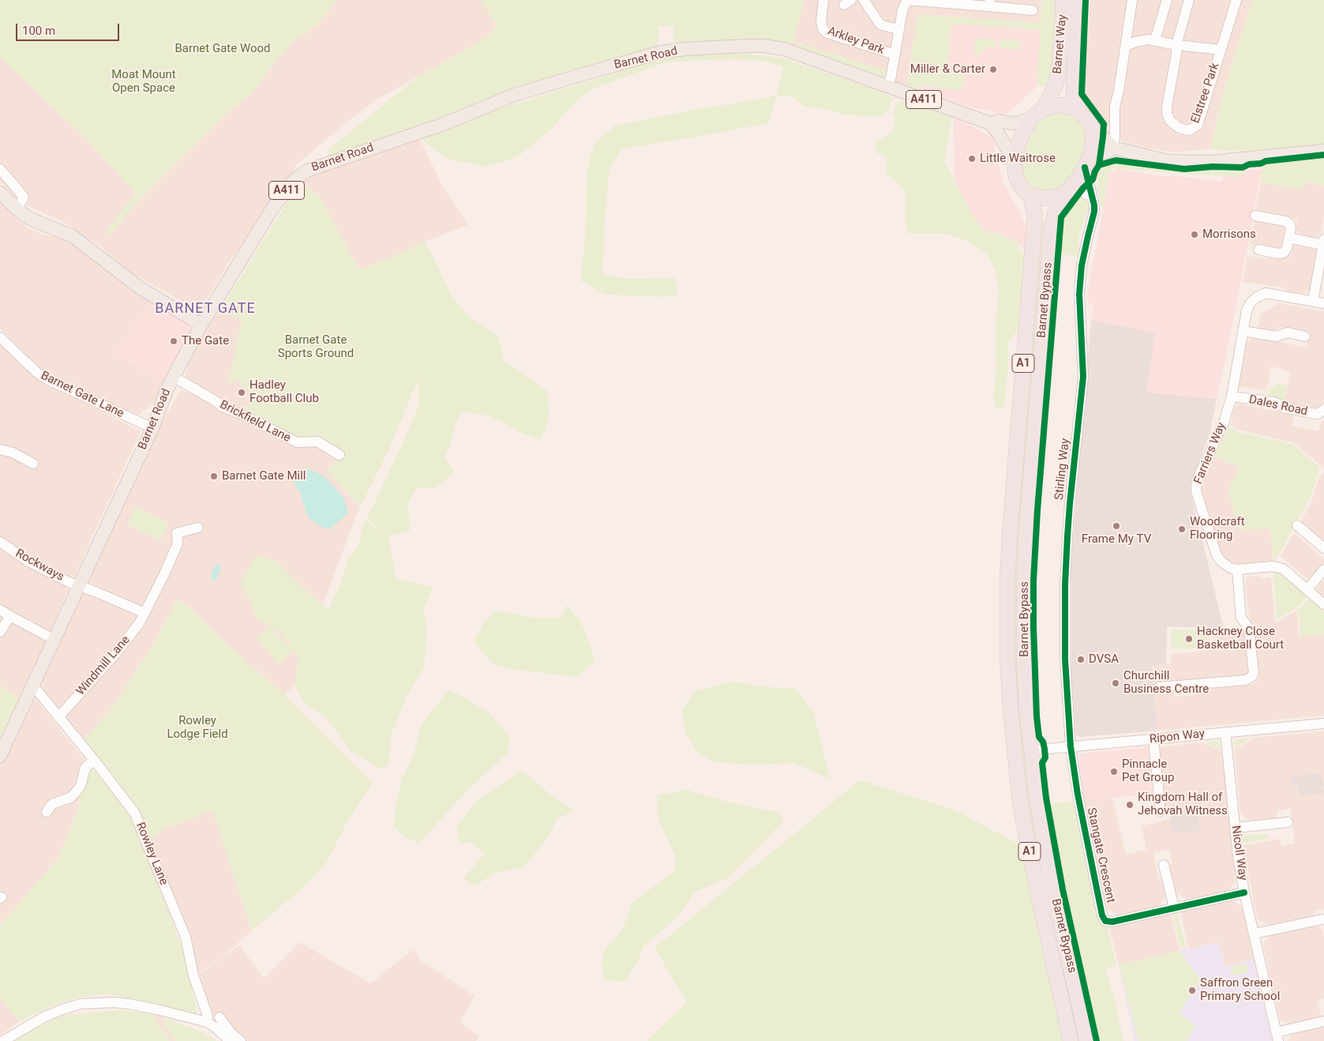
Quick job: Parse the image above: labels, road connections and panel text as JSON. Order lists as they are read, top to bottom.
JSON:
{
  "streets": {
    "highway": ["Barnet Way", "Barnet Bypass", "A1"],
    "main road": ["Barnet Road", "A411"],
    "street": [
      "Arkley Park",
      "Elstree Park",
      "Barnet Gate Lane",
      "Dales Road",
      "Brickfield Lane",
      "Farriers Way",
      "Stirling Way",
      "Rockways",
      "Windmill Lane",
      "Ripon Way",
      "Nicoll Way",
      "Rowley Lane",
      "Stangate Crescent"
    ]
  },
  "crossings": [
    ["Arkley Park", "Barnet Road"],
    ["Barnet Way", "Barnet Road"],
    ["Barnet Way", "Barnet Bypass"],
    ["Barnet Way", "Stirling Way"],
    ["Barnet Road", "Barnet Bypass"],
    ["Barnet Road", "Barnet Gate Lane"],
    ["Barnet Road", "Brickfield Lane"],
    ["Barnet Road", "Stirling Way"],
    ["Barnet Road", "Rockways"],
    ["Barnet Road", "Rowley Lane"],
    ["Barnet Bypass", "Stirling Way"],
    ["Barnet Bypass", "Ripon Way"],
    ["Dales Road", "Farriers Way"],
    ["Stirling Way", "Ripon Way"],
    ["Stirling Way", "Stangate Crescent"],
    ["Windmill Lane", "Rowley Lane"],
    ["Ripon Way", "Nicoll Way"],
    ["Ripon Way", "Stangate Crescent"],
    ["Nicoll Way", "Stangate Crescent"]
  ],
  "districts": ["BARNET GATE"],
  "parks": [
    "Barnet Gate Wood",
    "Moat Mount Open Space",
    "Barnet Gate Sports Ground",
    "Rowley Lodge Field"
  ],
  "places": [
    "Miller & Carter",
    "Little Waitrose",
    "Morrisons",
    "The Gate",
    "Hadley Football Club",
    "Barnet Gate Mill",
    "Frame My TV",
    "Woodcraft Flooring",
    "Hackney Close Basketball Court",
    "DVSA",
    "Churchill Business Centre",
    "Pinnacle Pet Group",
    "Kingdom Hall of Jehovah Witness",
    "Saffron Green Primary School"
  ],
  "scale_bar": "100 m"
}
